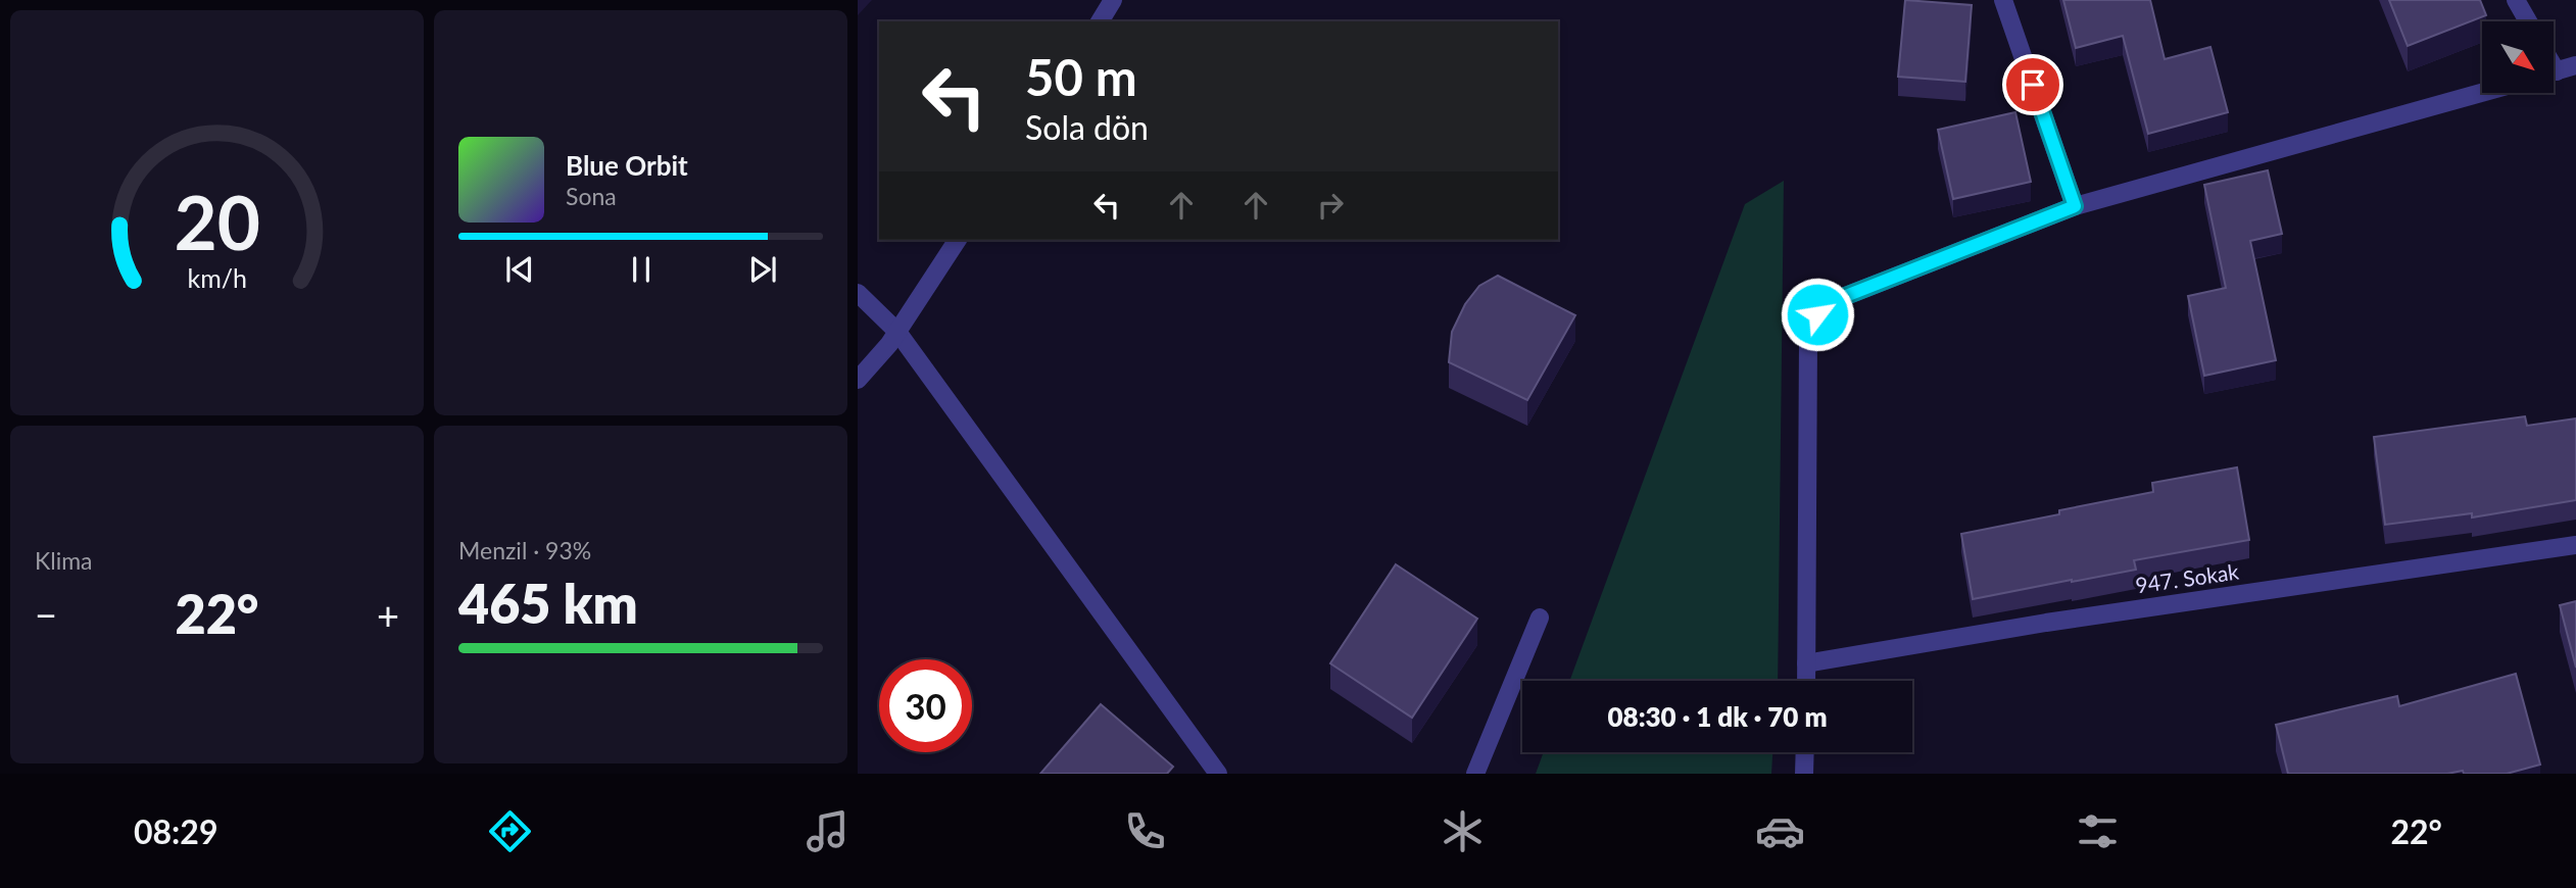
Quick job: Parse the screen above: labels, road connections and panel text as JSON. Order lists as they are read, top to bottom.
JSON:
{
  "streets": {
    "street": ["947. Sokak"]
  },
  "north": "bottom right",
  "page": {
    "turn": ["50 m", "Sola dön"],
    "song": ["Blue Orbit", "Sona"],
    "tile": [
      "Klima",
      ["Menzil · 93%", "465 km"]
    ],
    "heat": ["−", "22°", "+"],
    "limit": "30",
    "trip": "08:30 · 1 dk · 70 m",
    "tabs": ["08:29", "22°"],
    "gauge": ["20", "km/h"]
  }
}
